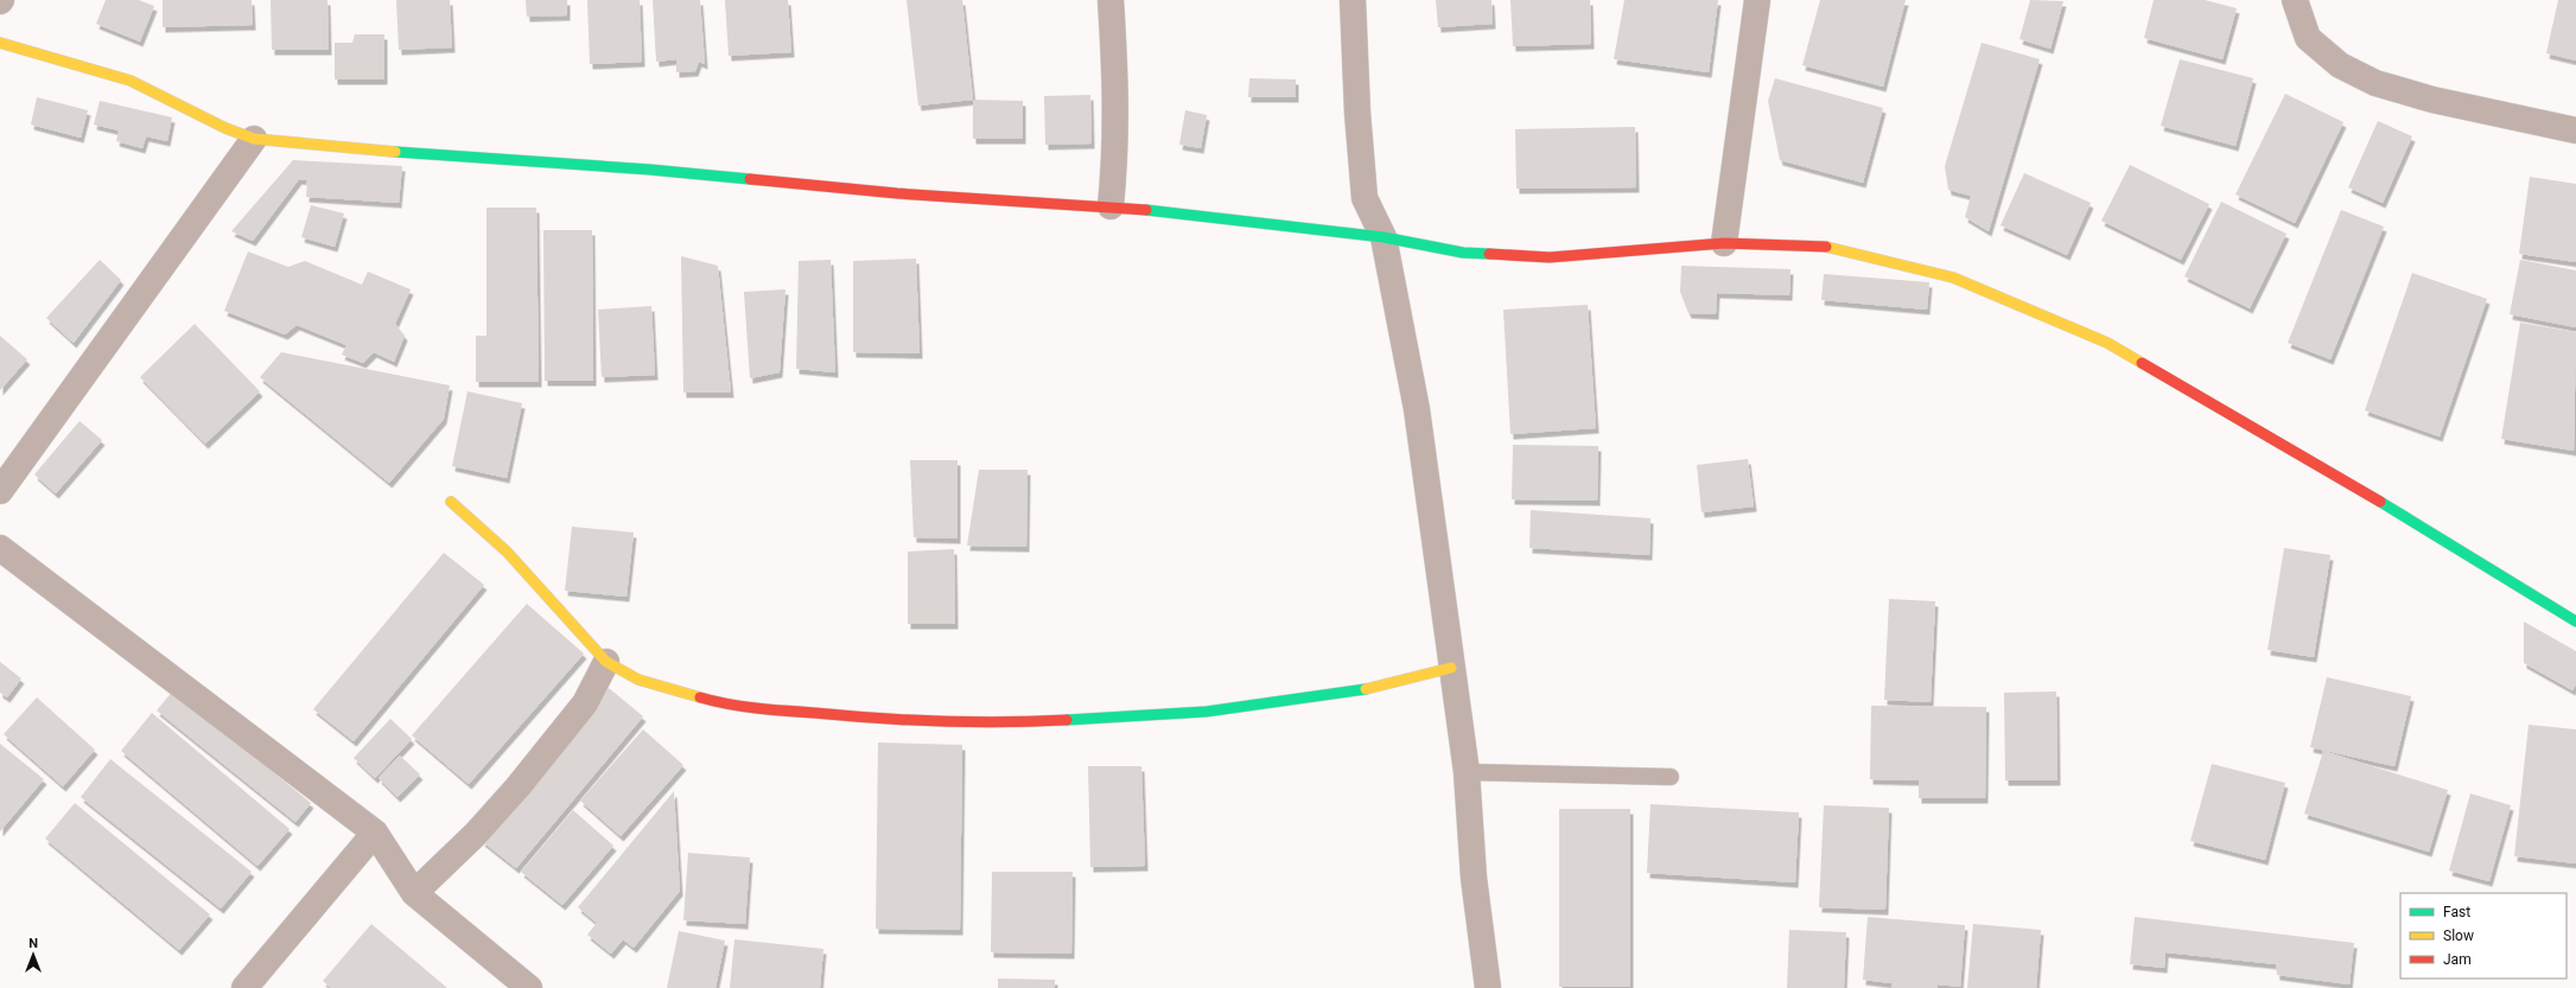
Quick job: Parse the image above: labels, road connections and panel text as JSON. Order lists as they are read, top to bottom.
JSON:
{
  "legend": ["Fast", "Slow", "Jam"],
  "north": "top"
}
